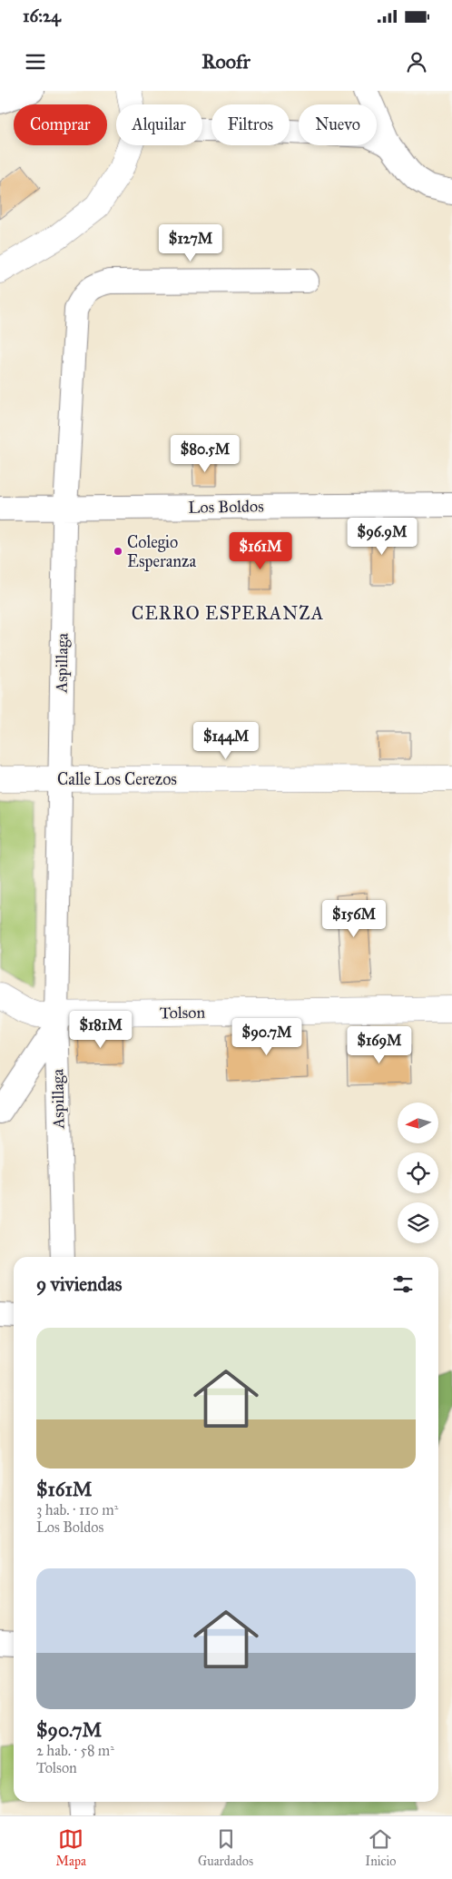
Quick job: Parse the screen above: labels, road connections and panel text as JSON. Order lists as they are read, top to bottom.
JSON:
{
  "streets": {
    "street": [
      "Los Boldos",
      "Aspillaga",
      "Calle Los Cerezos",
      "Tolson"
    ]
  },
  "crossings": [
    ["Los Boldos", "Aspillaga"],
    ["Aspillaga", "Calle Los Cerezos"],
    ["Aspillaga", "Tolson"]
  ],
  "districts": ["CERRO ESPERANZA"],
  "places": ["Colegio Esperanza"],
  "north": "left",
  "page": {
    "status": "16:24",
    "header": "Roofr",
    "chip": [
      "Comprar",
      "Alquilar",
      "Filtros",
      "Nuevo"
    ],
    "price": [
      "$127M",
      "$80.5M",
      "$96.9M",
      "$161M",
      "$144M",
      "$156M",
      "$181M",
      "$90.7M",
      "$169M"
    ],
    "heading": "9 viviendas",
    "list": [
      {
        "name": "$161M",
        "note": "3 hab. · 110 m² · Los Boldos"
      },
      {
        "name": "$90.7M",
        "note": "2 hab. · 58 m² · Tolson"
      }
    ],
    "tabs": ["Mapa", "Guardados", "Inicio"]
  }
}
